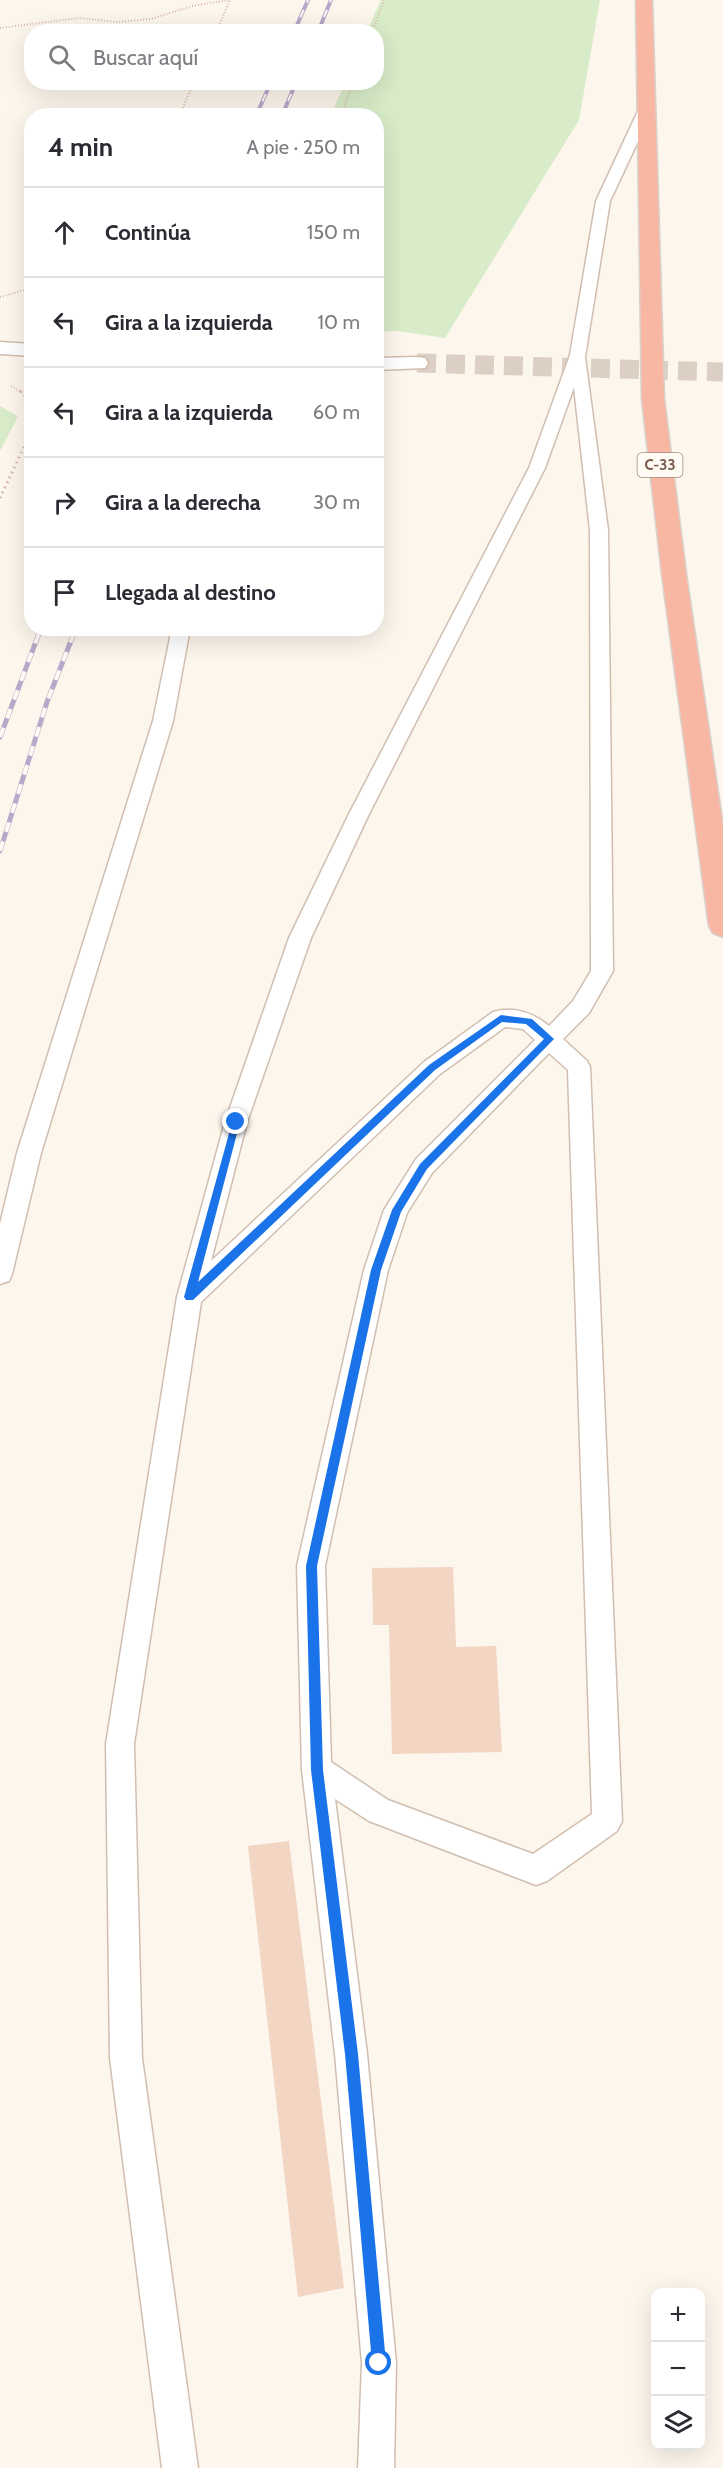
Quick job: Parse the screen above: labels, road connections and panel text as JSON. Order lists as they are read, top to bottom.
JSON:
{
  "streets": {
    "highway": ["C-33"]
  },
  "page": {
    "search": "Buscar aquí",
    "heading": ["4 min", "A pie · 250 m"],
    "list": [
      ["Continúa", "150 m"],
      ["Gira a la izquierda", "10 m"],
      ["Gira a la izquierda", "60 m"],
      ["Gira a la derecha", "30 m"],
      "Llegada al destino"
    ],
    "map_buttons": ["+", "−"]
  }
}
